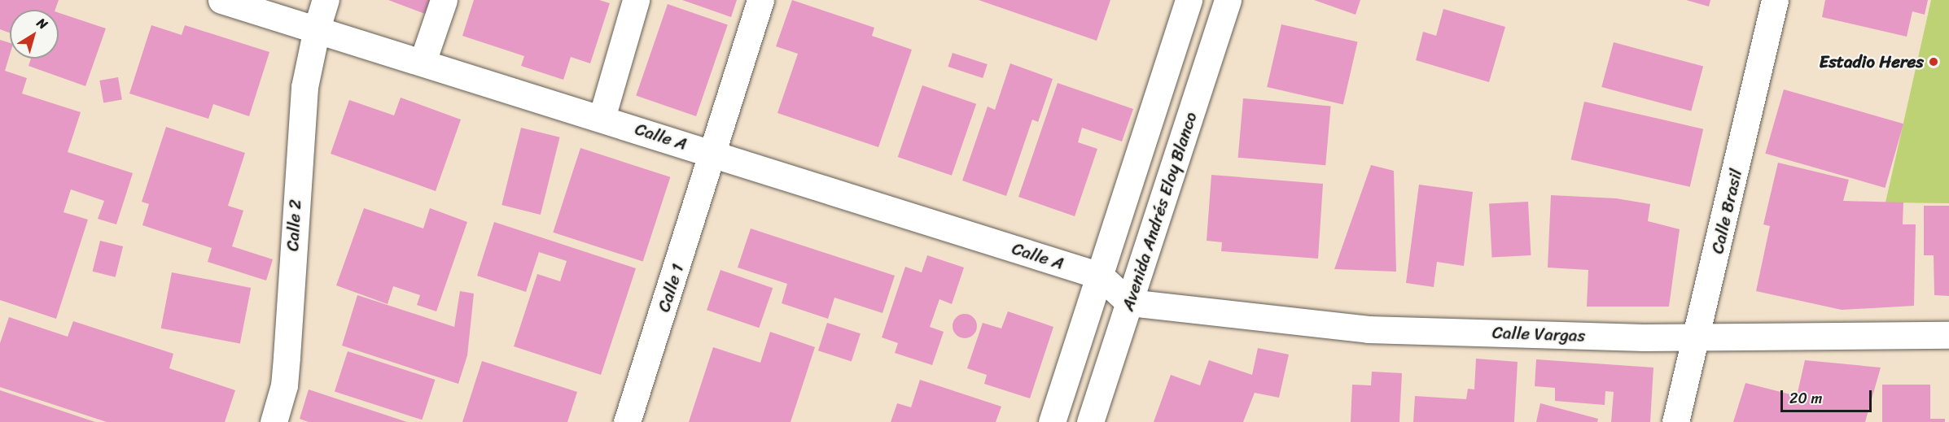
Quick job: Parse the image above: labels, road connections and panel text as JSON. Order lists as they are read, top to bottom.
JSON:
{
  "streets": {
    "street": [
      "Calle A",
      "Avenida Andrés Eloy Blanco",
      "Calle Brasil",
      "Calle 2",
      "Calle 1",
      "Calle Vargas"
    ]
  },
  "crossings": [
    ["Calle A", "Calle 2"],
    ["Calle A", "Calle 1"],
    ["Avenida Andrés Eloy Blanco", "Calle Vargas"],
    ["Calle Brasil", "Calle Vargas"]
  ],
  "places": ["Estadio Heres"],
  "scale_bar": "20 m",
  "north": "top right"
}
